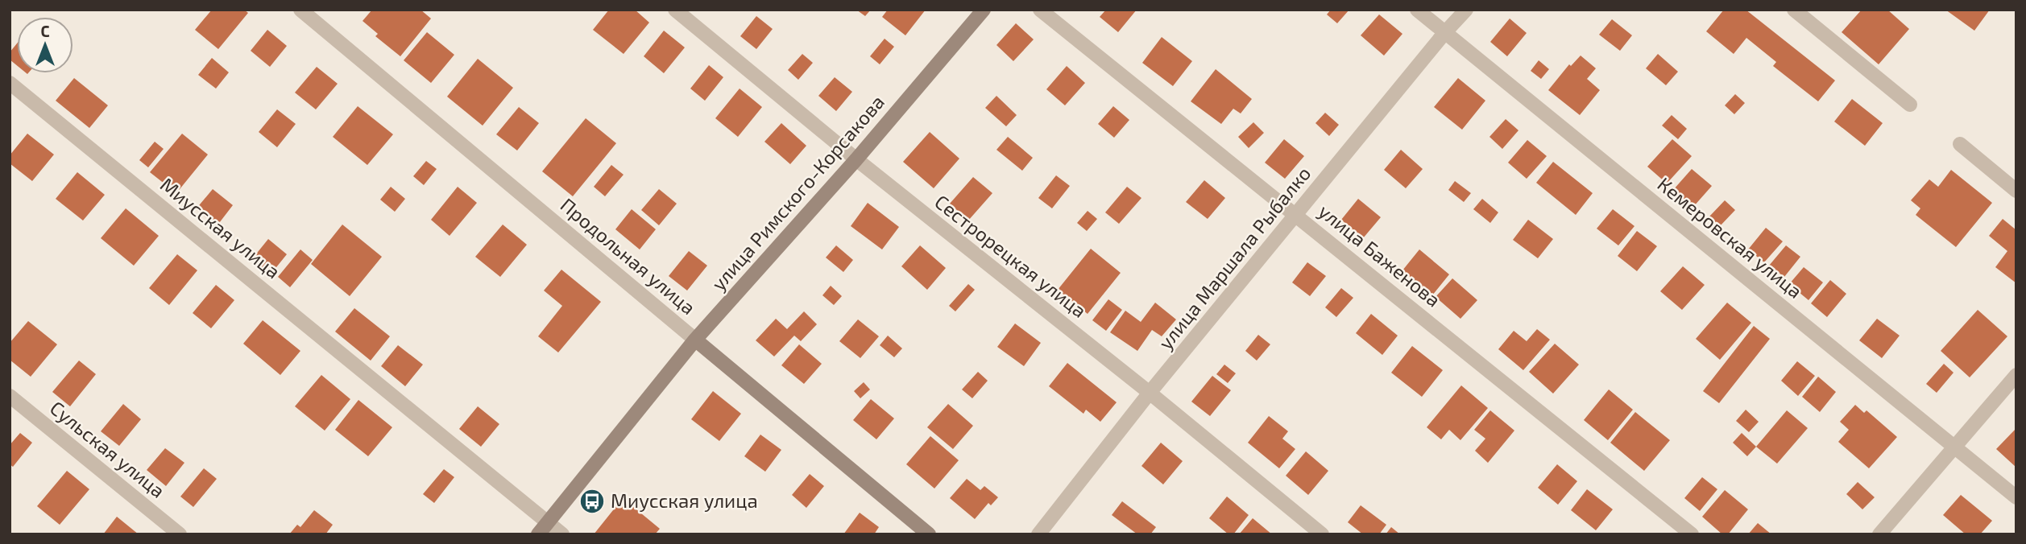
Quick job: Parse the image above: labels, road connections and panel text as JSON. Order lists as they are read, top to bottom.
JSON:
{
  "streets": {
    "main road": ["улица Римского-Корсакова", "Продольная улица"],
    "street": [
      "Миусская улица",
      "Кемеровская улица",
      "улица Баженова",
      "Сестрорецкая улица",
      "улица Маршала Рыбалко",
      "Сульская улица"
    ]
  },
  "crossings": [
    ["улица Римского-Корсакова", "Миусская улица"],
    ["улица Римского-Корсакова", "Продольная улица"],
    ["улица Римского-Корсакова", "Сестрорецкая улица"],
    ["Кемеровская улица", "улица Маршала Рыбалко"],
    ["улица Баженова", "улица Маршала Рыбалко"],
    ["Сестрорецкая улица", "улица Маршала Рыбалко"]
  ],
  "places": {
    "bus stop": ["Миусская улица"]
  },
  "north": "top"
}
